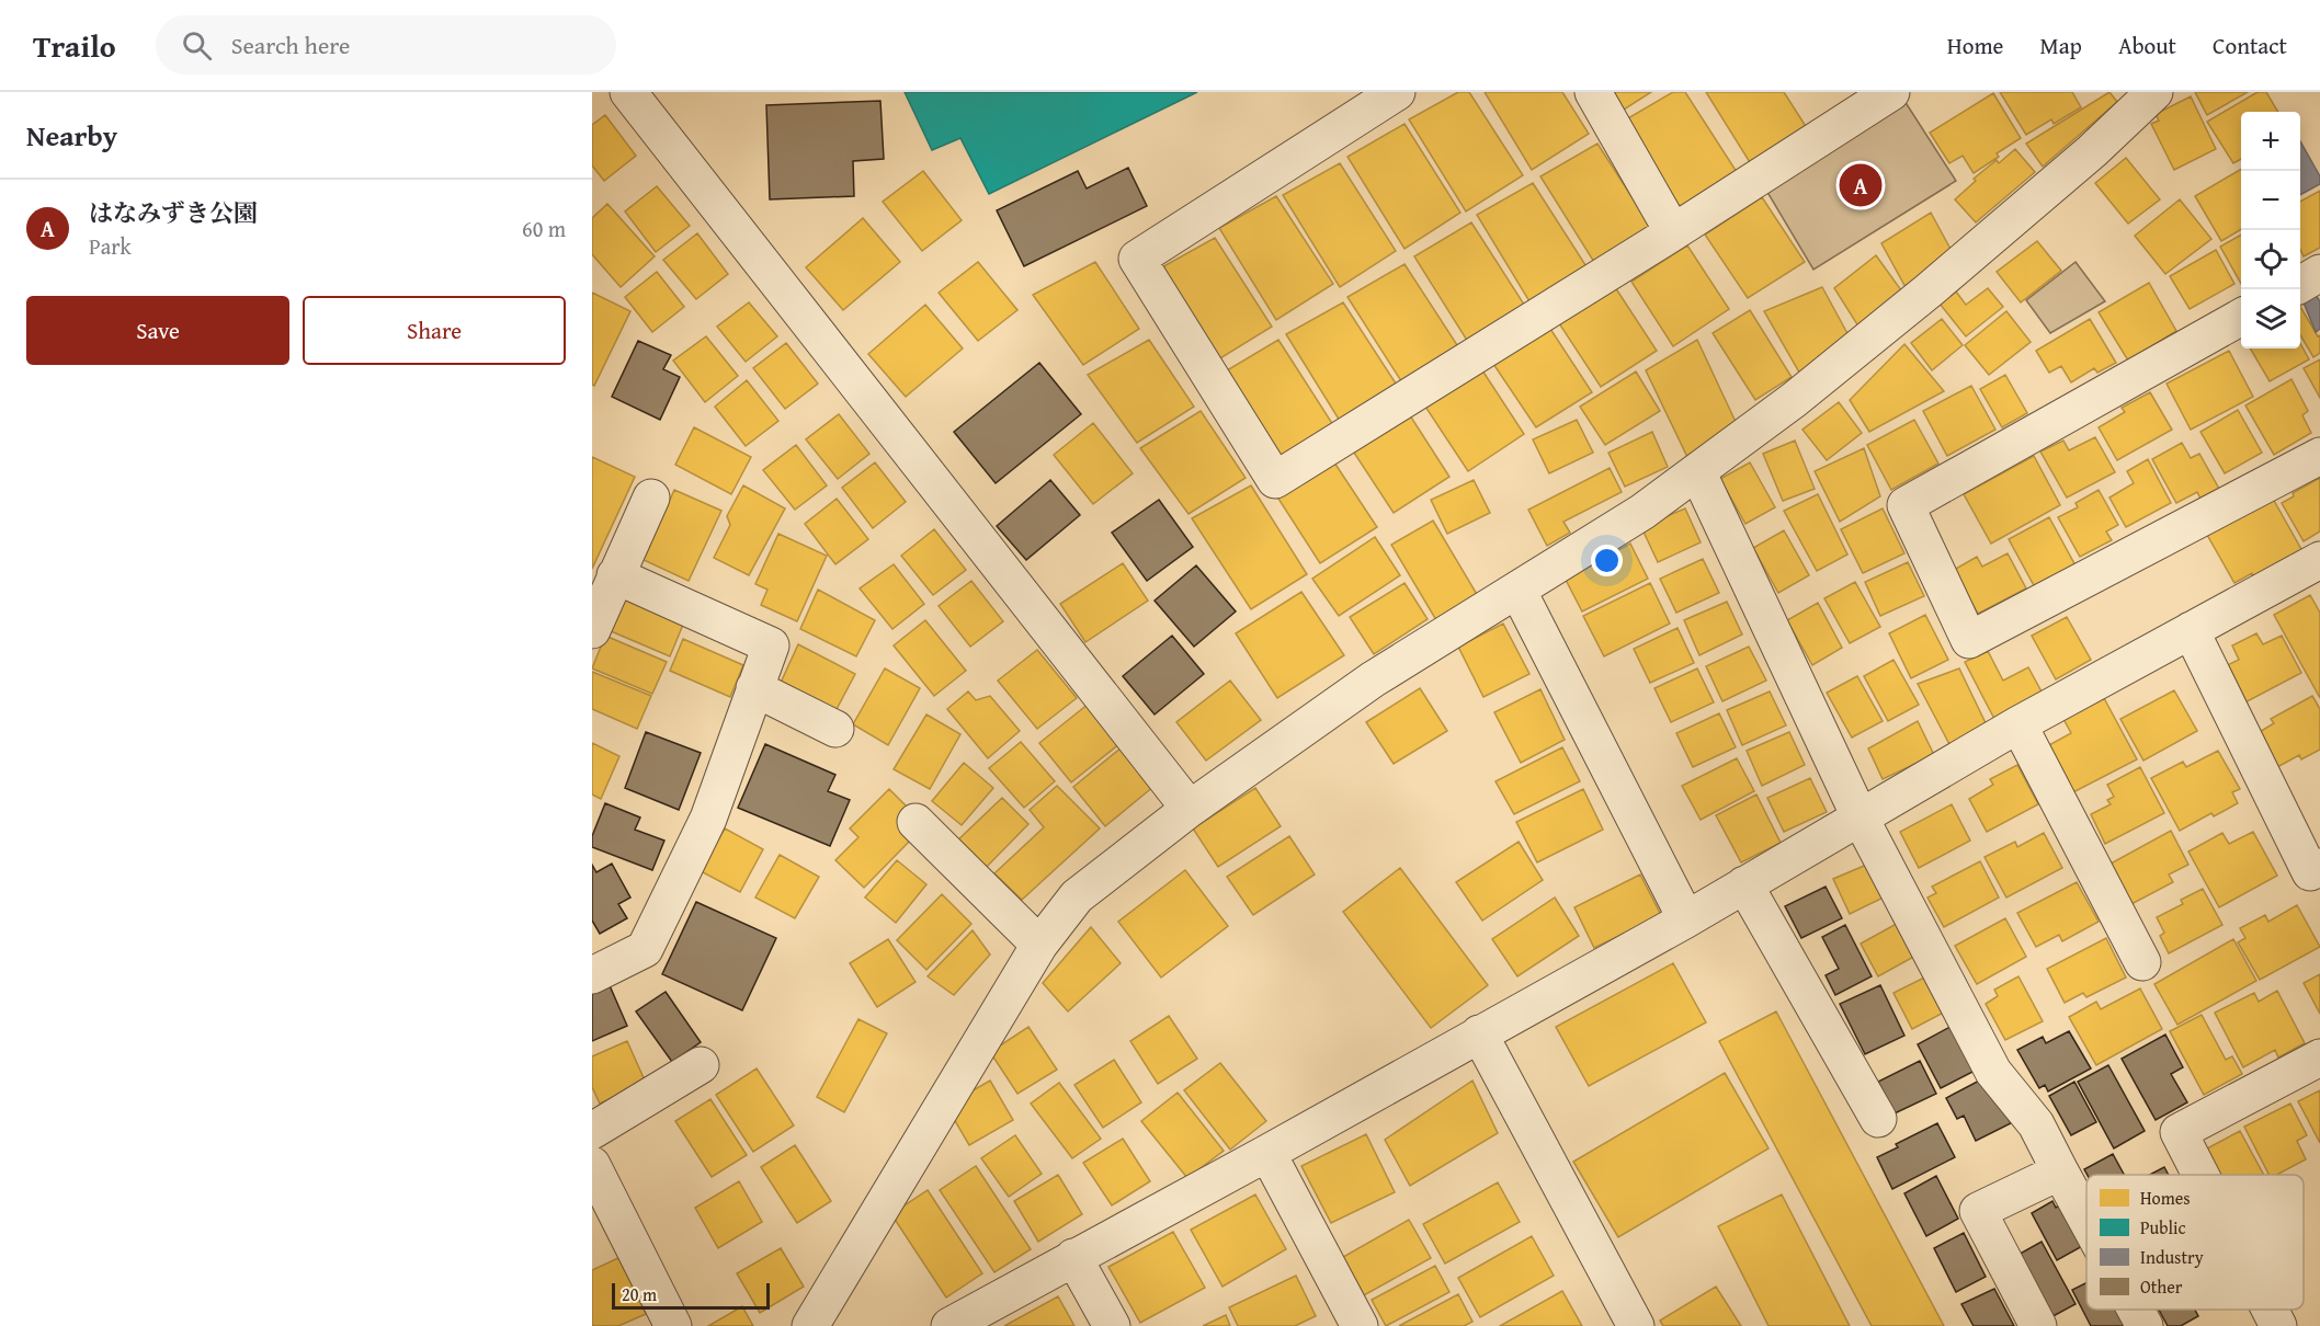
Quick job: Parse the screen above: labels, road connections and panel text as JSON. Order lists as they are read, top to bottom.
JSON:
{
  "legend": [
    "Homes",
    "Public",
    "Industry",
    "Other"
  ],
  "scale_bar": "20 m",
  "page": {
    "header": "Trailo",
    "search": "Search here",
    "nav": [
      "Home",
      "Map",
      "About",
      "Contact"
    ],
    "heading": "Nearby",
    "map_buttons": ["+", "−"],
    "pins": "A",
    "list": [
      {
        "mark": "A",
        "name": "はなみずき公園",
        "note": "Park",
        "value": "60 m"
      }
    ],
    "buttons": ["Save", "Share"],
    "scale": "20 m"
  }
}
